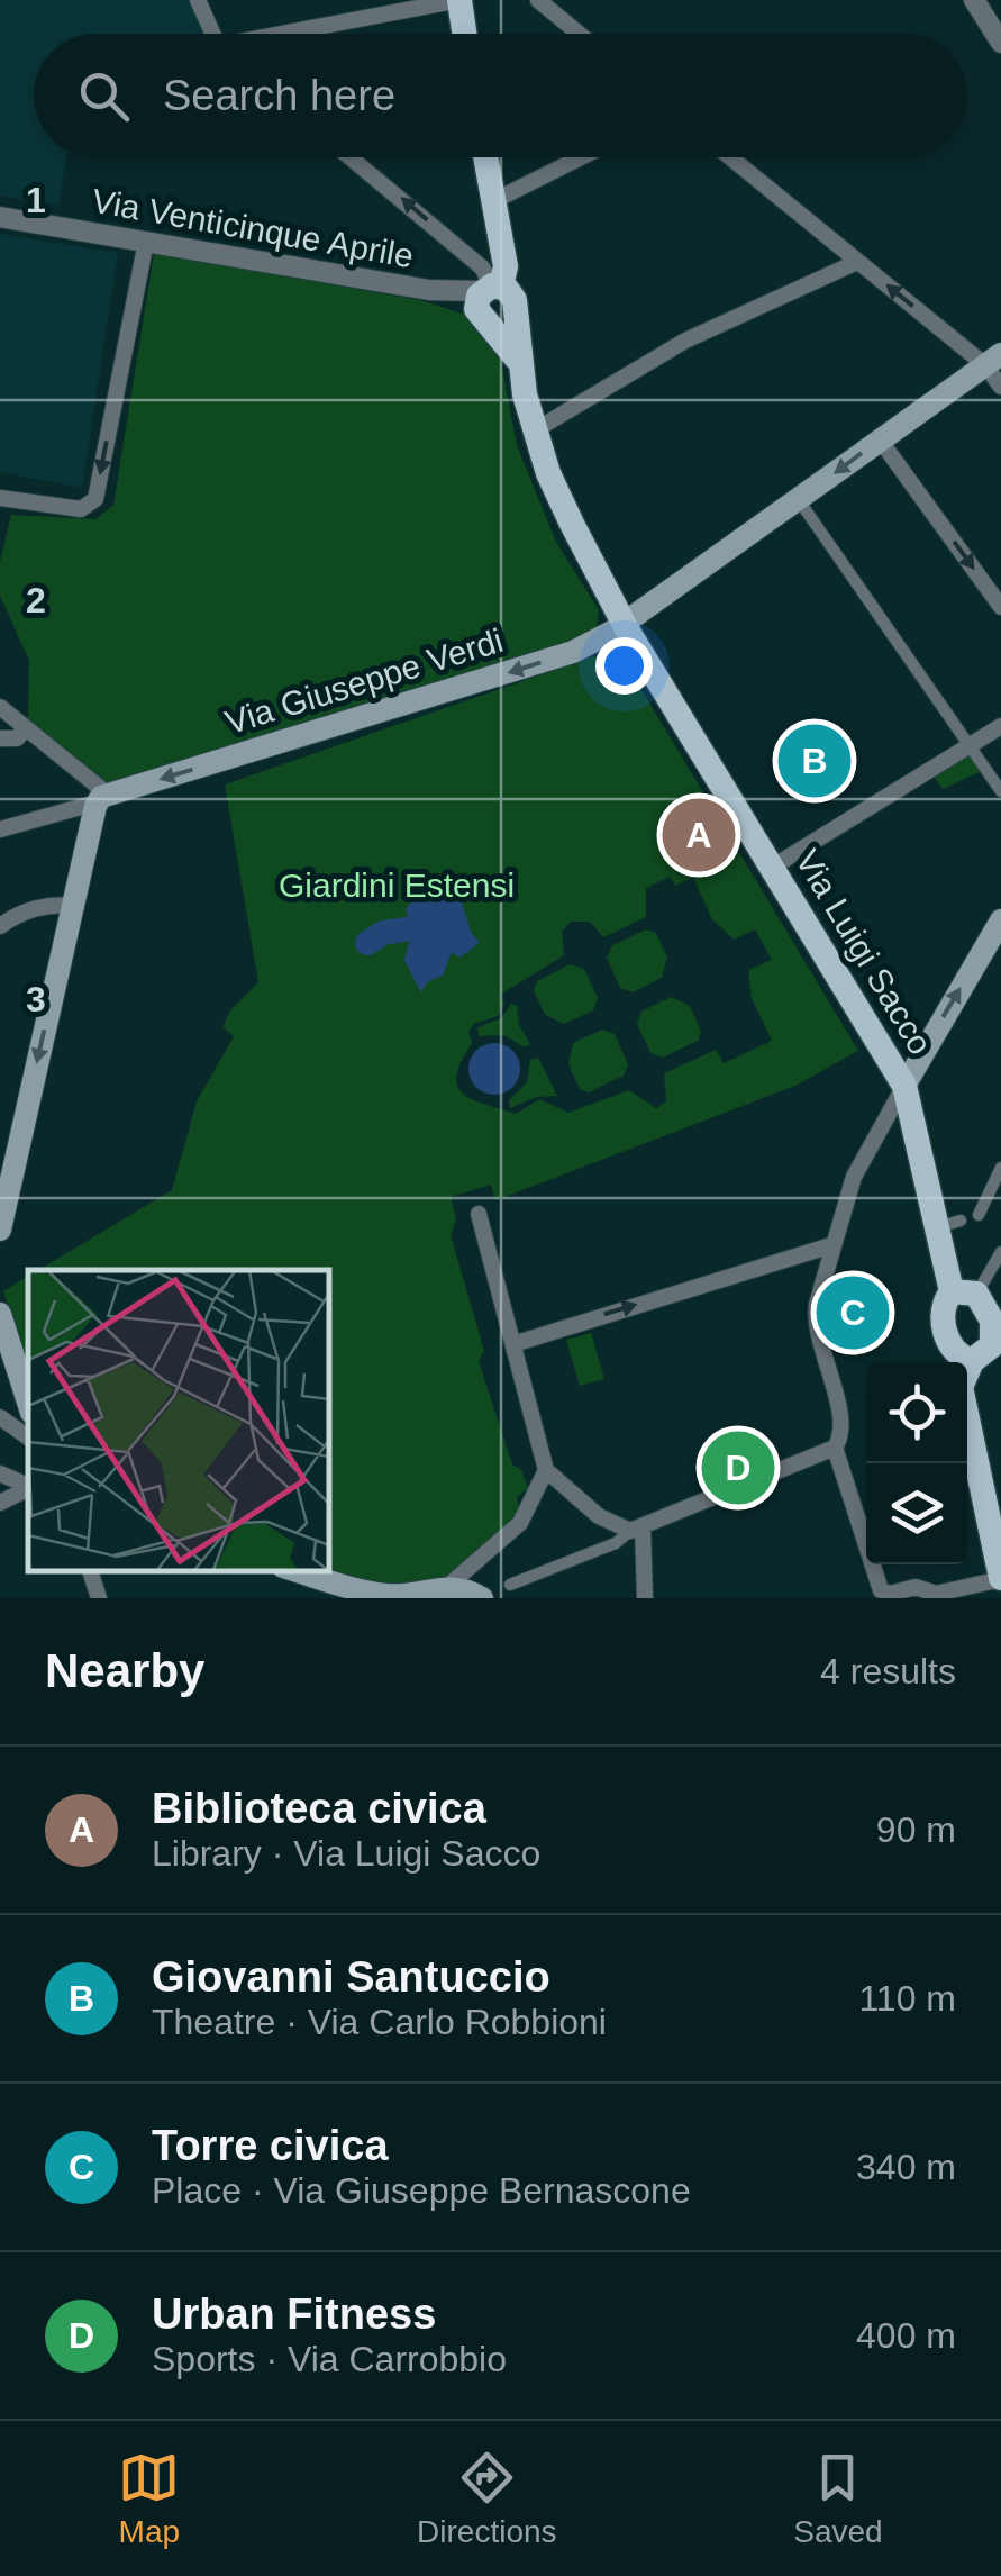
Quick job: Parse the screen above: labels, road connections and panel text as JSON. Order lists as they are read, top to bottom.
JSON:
{
  "streets": {
    "main road": ["Via Giuseppe Verdi", "Via Luigi Sacco"],
    "street": ["Via Venticinque Aprile"]
  },
  "crossings": [
    ["Via Venticinque Aprile", "Via Luigi Sacco"],
    ["Via Giuseppe Verdi", "Via Luigi Sacco"]
  ],
  "one_way": ["Via Giuseppe Verdi"],
  "parks": ["Giardini Estensi"],
  "page": {
    "search": "Search here",
    "pins": [
      "B",
      "A",
      "C",
      "D"
    ],
    "heading": ["Nearby", "4 results"],
    "list": [
      {
        "mark": "A",
        "name": "Biblioteca civica",
        "note": "Library · Via Luigi Sacco",
        "value": "90 m"
      },
      {
        "mark": "B",
        "name": "Giovanni Santuccio",
        "note": "Theatre · Via Carlo Robbioni",
        "value": "110 m"
      },
      {
        "mark": "C",
        "name": "Torre civica",
        "note": "Place · Via Giuseppe Bernascone",
        "value": "340 m"
      },
      {
        "mark": "D",
        "name": "Urban Fitness",
        "note": "Sports · Via Carrobbio",
        "value": "400 m"
      }
    ],
    "nav": ["Map", "Directions", "Saved"]
  },
  "grid": {
    "rows": ["1", "2", "3"]
  }
}
